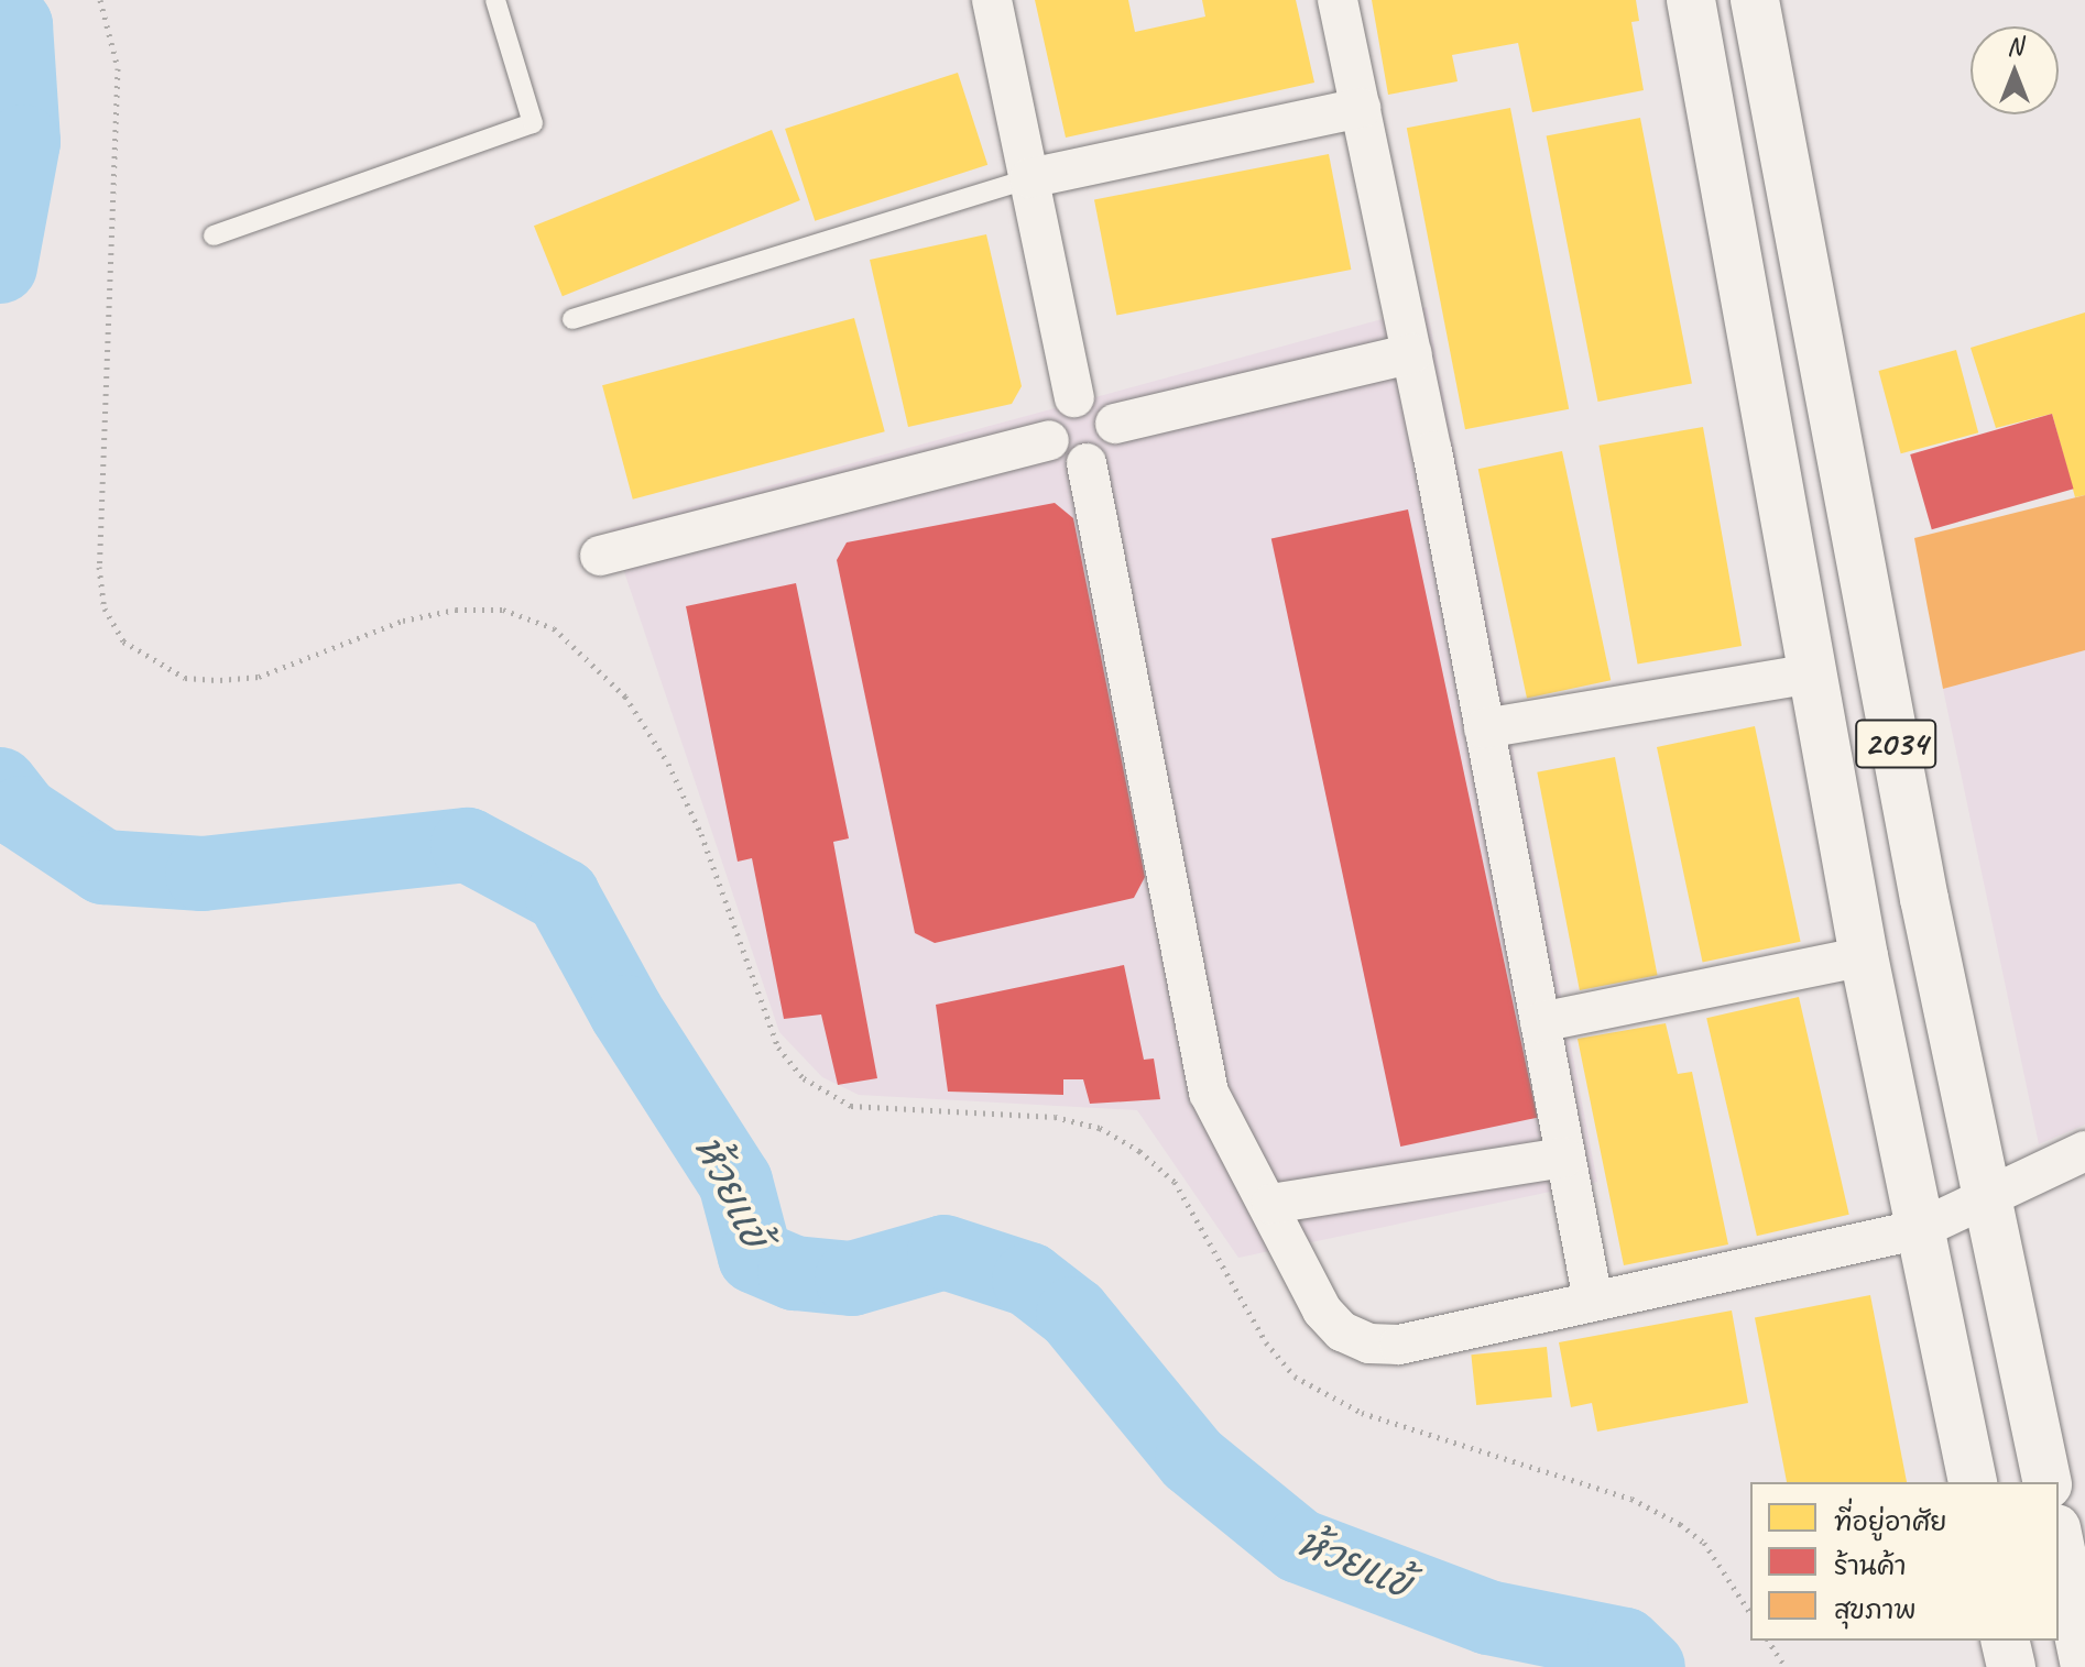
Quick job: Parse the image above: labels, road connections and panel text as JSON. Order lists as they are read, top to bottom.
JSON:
{
  "streets": {
    "main road": ["2034"]
  },
  "water": ["ห้วยแข้"],
  "legend": ["ที่อยู่อาศัย", "ร้านค้า", "สุขภาพ"],
  "north": "top"
}
